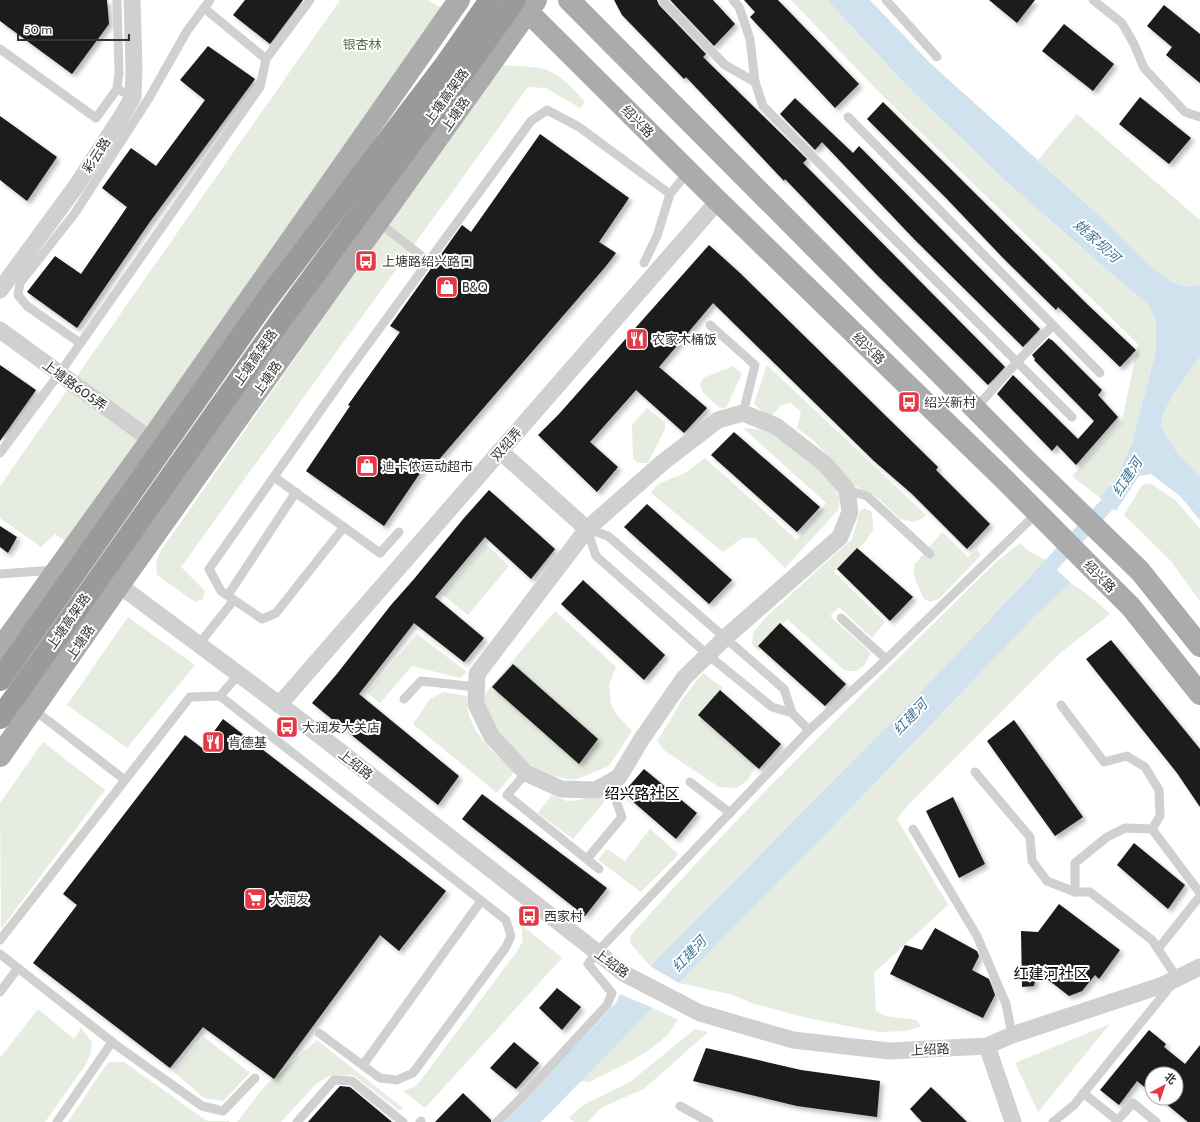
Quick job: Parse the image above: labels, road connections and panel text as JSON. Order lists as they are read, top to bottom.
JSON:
{
  "streets": {
    "highway": ["上塘高架路"],
    "main road": ["上塘路", "绍兴路"],
    "street": [
      "彩云路",
      "上塘路605弄",
      "双绍弄",
      "上绍路"
    ]
  },
  "crossings": [
    ["上塘高架路", "上塘路"],
    ["上塘高架路", "绍兴路"],
    ["上塘路", "绍兴路"],
    ["上塘路", "上绍路"],
    ["绍兴路", "双绍弄"],
    ["双绍弄", "上绍路"]
  ],
  "districts": ["绍兴路社区", "红建河社区"],
  "water": ["姚家坝河", "红建河"],
  "parks": ["银杏林"],
  "places": {
    "bus stop": [
      "上塘路绍兴路口",
      "绍兴新村",
      "大润发大关店",
      "西家村"
    ],
    "shop": ["B&Q", "迪卡侬运动超市"],
    "restaurant": ["农家木桶饭", "肯德基"],
    "supermarket": ["大润发"]
  },
  "scale_bar": "50 m",
  "north": "top right"
}
